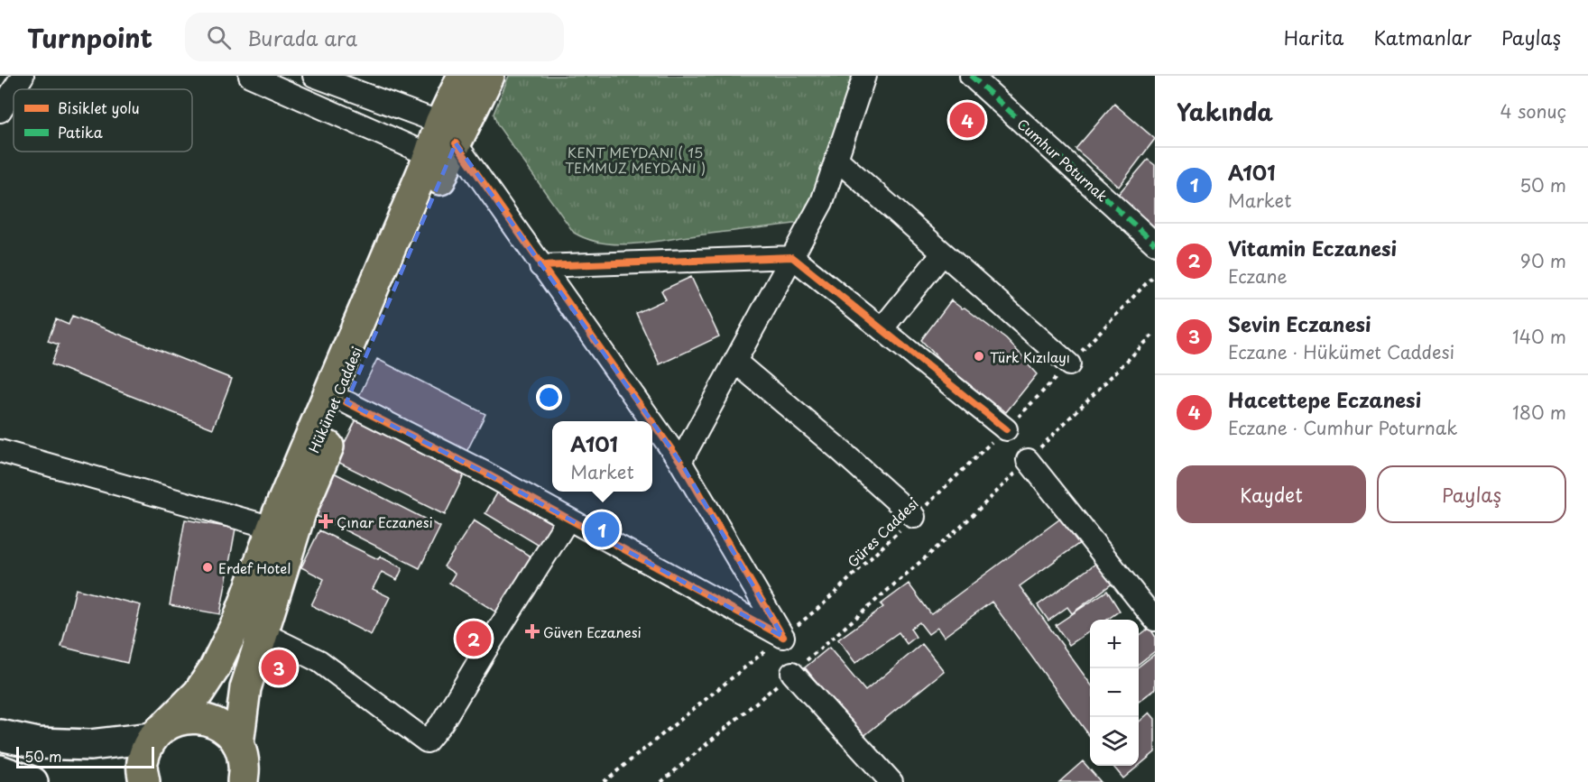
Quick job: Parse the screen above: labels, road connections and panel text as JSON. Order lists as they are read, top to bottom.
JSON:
{
  "streets": {
    "main road": ["Hükümet Caddesi"],
    "street": ["Cumhur Poturnak"],
    "path": ["Güres Caddesi"]
  },
  "parks": ["KENT MEYDANI ( 15 TEMMUZ MEYDANI )"],
  "places": {
    "other": ["Türk Kızılayı", "Erdef Hotel"],
    "health": ["Çınar Eczanesi", "Güven Eczanesi"]
  },
  "legend": ["Bisiklet yolu", "Patika"],
  "scale_bar": "50 m",
  "page": {
    "header": "Turnpoint",
    "search": "Burada ara",
    "nav": ["Harita", "Katmanlar", "Paylaş"],
    "heading": ["Yakında", "4 sonuç"],
    "pins": [
      "4",
      "1",
      "2",
      "3"
    ],
    "list": [
      {
        "mark": "1",
        "name": "A101",
        "note": "Market",
        "value": "50 m"
      },
      {
        "mark": "2",
        "name": "Vitamin Eczanesi",
        "note": "Eczane",
        "value": "90 m"
      },
      {
        "mark": "3",
        "name": "Sevin Eczanesi",
        "note": "Eczane · Hükümet Caddesi",
        "value": "140 m"
      },
      {
        "mark": "4",
        "name": "Hacettepe Eczanesi",
        "note": "Eczane · Cumhur Poturnak",
        "value": "180 m"
      }
    ],
    "popup": ["A101", "Market"],
    "buttons": ["Kaydet", "Paylaş"],
    "map_buttons": ["+", "−"],
    "scale": "50 m"
  }
}
